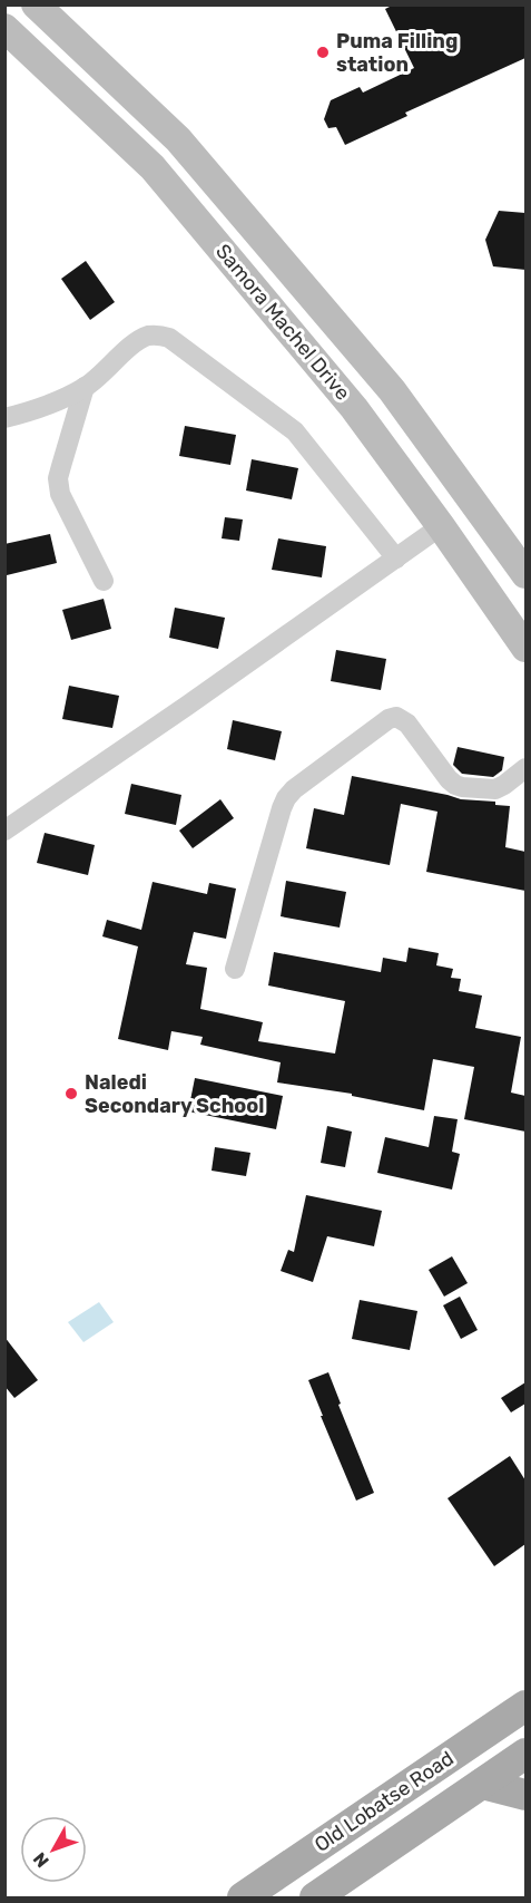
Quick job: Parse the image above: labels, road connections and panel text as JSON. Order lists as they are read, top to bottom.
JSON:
{
  "streets": {
    "main road": ["Samora Machel Drive", "Old Lobatse Road"]
  },
  "places": ["Puma Filling station", "Naledi Secondary School"],
  "north": "bottom left"
}
